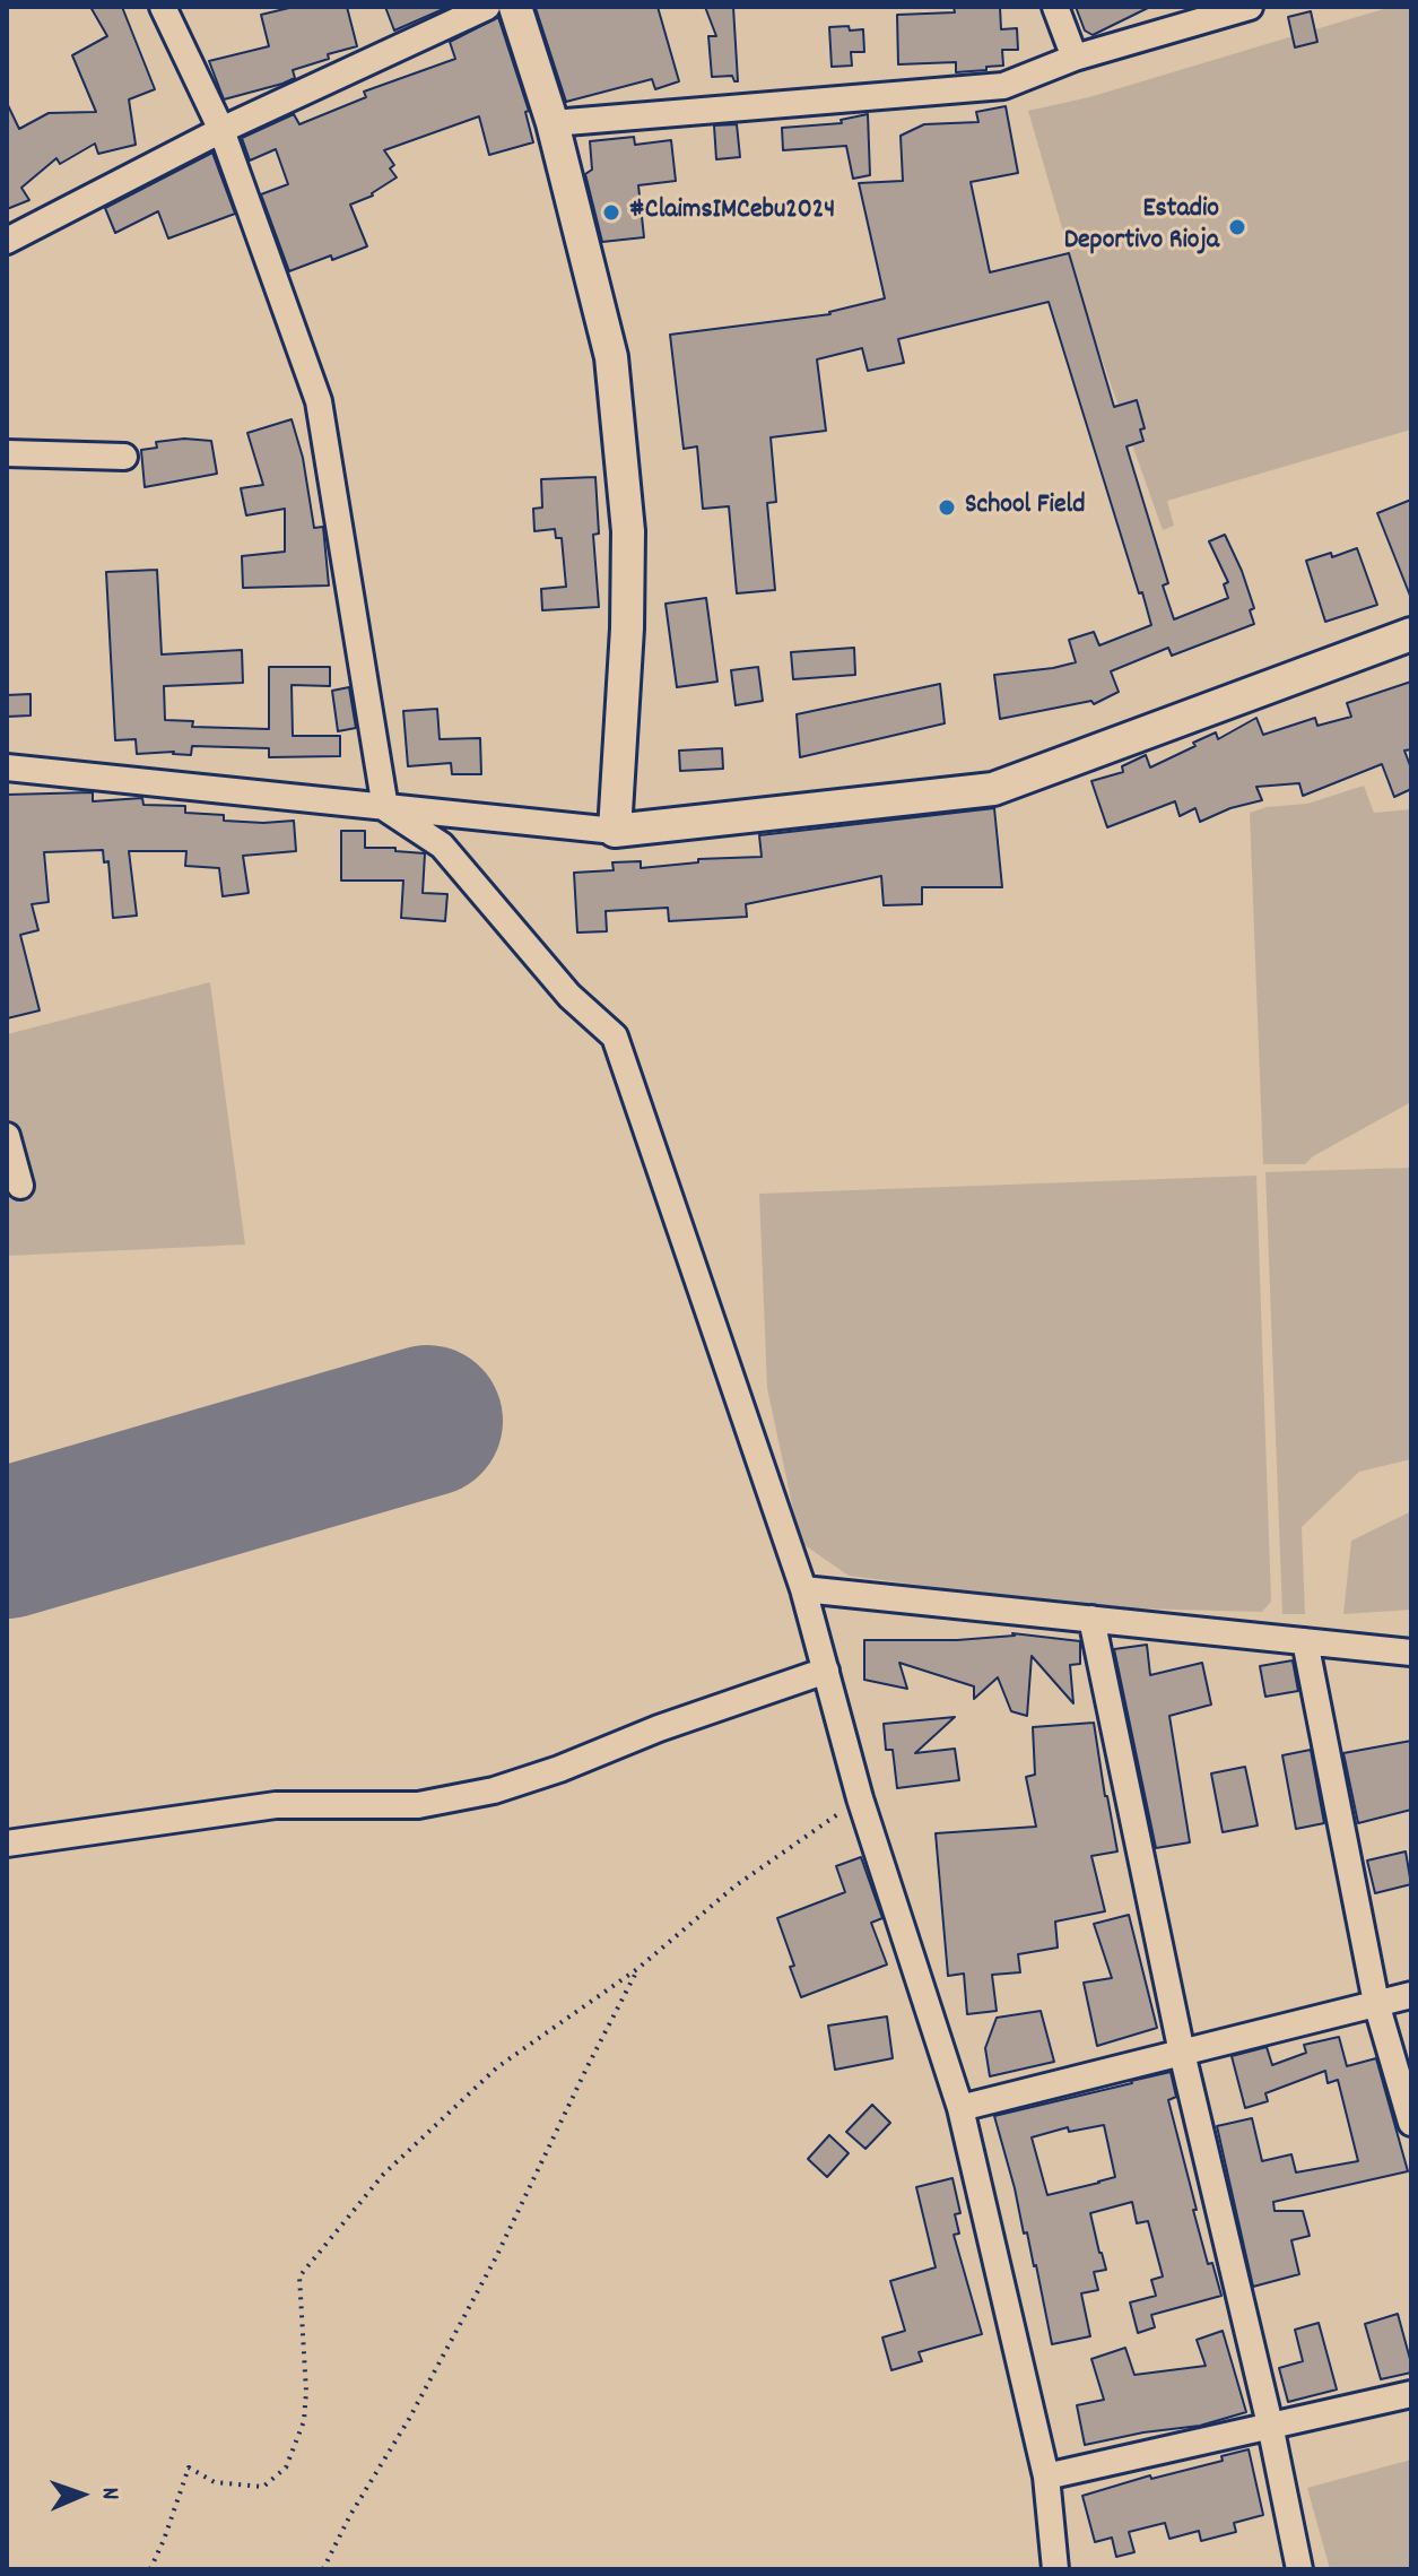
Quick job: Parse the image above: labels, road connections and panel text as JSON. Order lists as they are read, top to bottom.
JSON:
{
  "places": ["#ClaimsIMCebu2024", "Estadio Deportivo Rioja", "School Field"],
  "north": "right"
}
